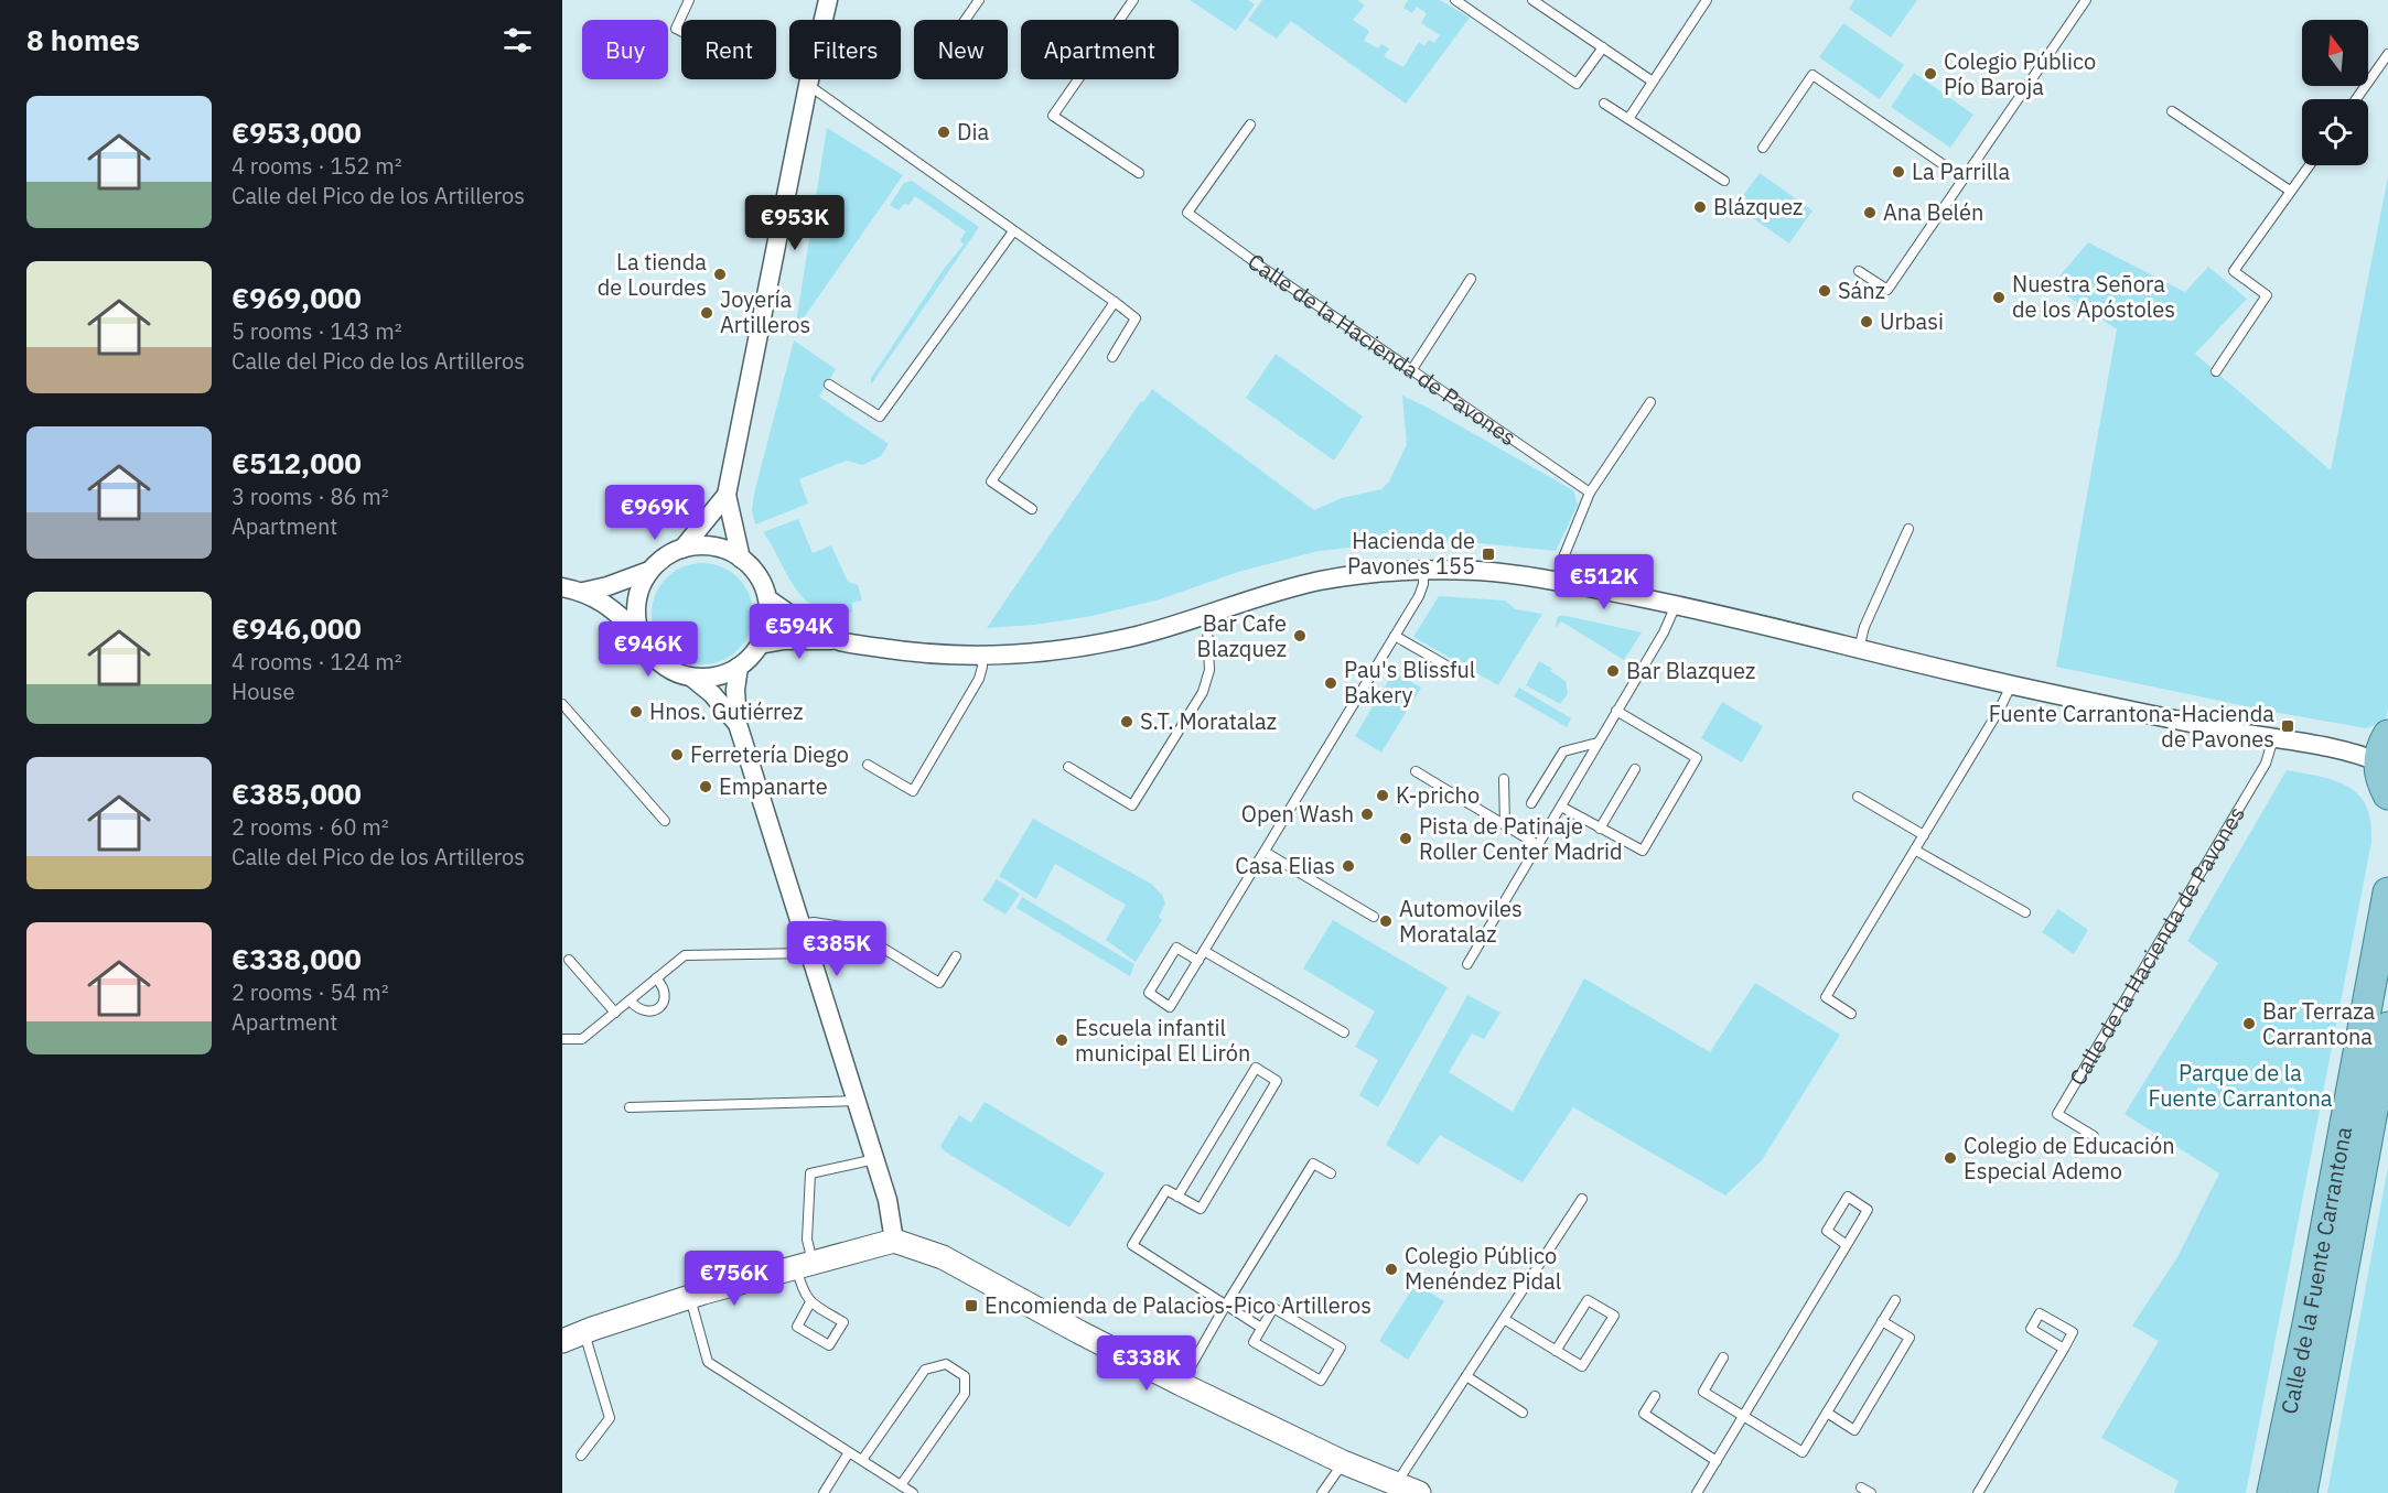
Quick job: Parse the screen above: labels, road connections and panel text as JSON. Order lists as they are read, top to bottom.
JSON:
{
  "streets": {
    "main road": ["Calle de la Fuente Carrantona"],
    "lane": ["Calle de la Hacienda de Pavones"]
  },
  "parks": ["Parque de la Fuente Carrantona"],
  "places": {
    "other": [
      "Colegio Público Pío Baroja",
      "Dia",
      "La Parrilla",
      "Blázquez",
      "Ana Belén",
      "La tienda de Lourdes",
      "Sánz",
      "Nuestra Señora de los Apóstoles",
      "Joyería Artilleros",
      "Urbasi",
      "Bar Cafe Blazquez",
      "Bar Blazquez",
      "Pau's Blissful Bakery",
      "Hnos. Gutiérrez",
      "S.T. Moratalaz",
      "Ferretería Diego",
      "Empanarte",
      "K-pricho",
      "Open Wash",
      "Pista de Patinaje Roller Center Madrid",
      "Casa Elias",
      "Automoviles Moratalaz",
      "Bar Terraza Carrantona",
      "Escuela infantil municipal El Lirón",
      "Colegio de Educación Especial Ademo",
      "Colegio Público Menéndez Pidal"
    ],
    "transit": ["Hacienda de Pavones 155", "Fuente Carrantona-Hacienda de Pavones", "Encomienda de Palacios-Pico Artilleros"]
  },
  "north": "top",
  "page": {
    "heading": "8 homes",
    "chip": [
      "Buy",
      "Rent",
      "Filters",
      "New",
      "Apartment"
    ],
    "list": [
      {
        "name": "€953,000",
        "note": "4 rooms · 152 m² · Calle del Pico de los Artilleros"
      },
      {
        "name": "€969,000",
        "note": "5 rooms · 143 m² · Calle del Pico de los Artilleros"
      },
      {
        "name": "€512,000",
        "note": "3 rooms · 86 m² · Apartment"
      },
      {
        "name": "€946,000",
        "note": "4 rooms · 124 m² · House"
      },
      {
        "name": "€385,000",
        "note": "2 rooms · 60 m² · Calle del Pico de los Artilleros"
      },
      {
        "name": "€338,000",
        "note": "2 rooms · 54 m² · Apartment"
      }
    ],
    "price": [
      "€953K",
      "€969K",
      "€512K",
      "€594K",
      "€946K",
      "€385K",
      "€756K",
      "€338K"
    ]
  }
}
